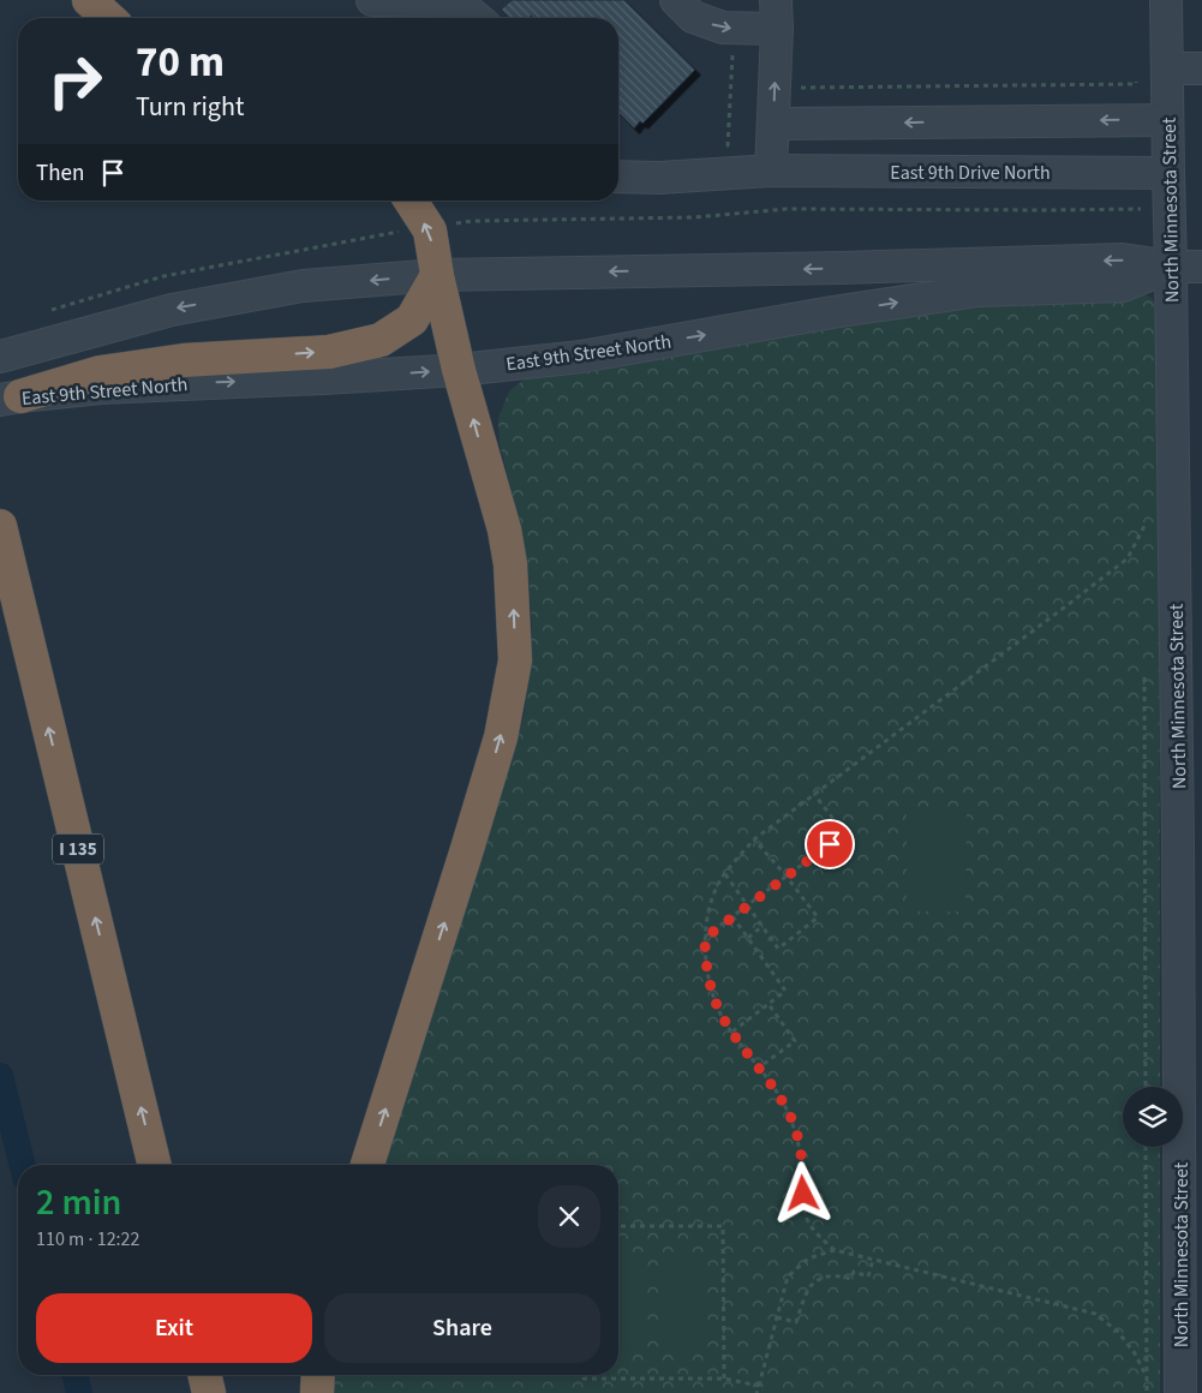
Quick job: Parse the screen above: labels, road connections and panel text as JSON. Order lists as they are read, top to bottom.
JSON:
{
  "streets": {
    "highway": ["I 135"],
    "street": ["East 9th Drive North", "North Minnesota Street", "East 9th Street North"]
  },
  "crossings": [
    ["East 9th Drive North", "North Minnesota Street"],
    ["North Minnesota Street", "East 9th Street North"]
  ],
  "page": {
    "turn": ["70 m", "Turn right"],
    "then": "Then",
    "heading": ["2 min", "110 m · 12:22"],
    "buttons": ["Exit", "Share"]
  }
}
